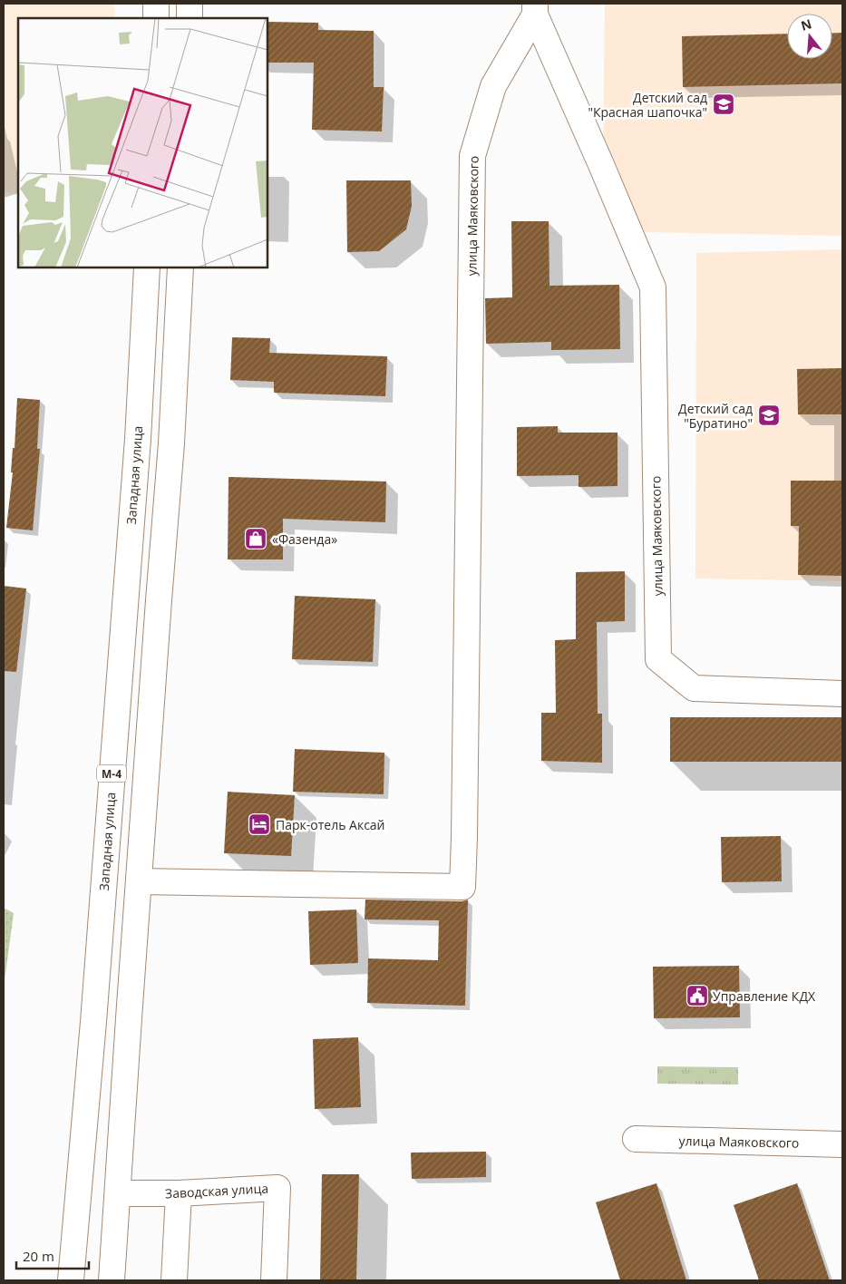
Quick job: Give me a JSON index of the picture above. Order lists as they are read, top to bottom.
{
  "streets": {
    "street": [
      "улица Маяковского",
      "Западная улица",
      "М-4",
      "Заводская улица"
    ]
  },
  "places": {
    "school or university": ["Детский сад \"Красная шапочка\"", "Детский сад \"Буратино\""],
    "shop": ["«Фазенда»"],
    "hotel": ["Парк-отель Аксай"],
    "public building": ["Управление КДХ"]
  },
  "scale_bar": "20 m",
  "north": "top"
}
